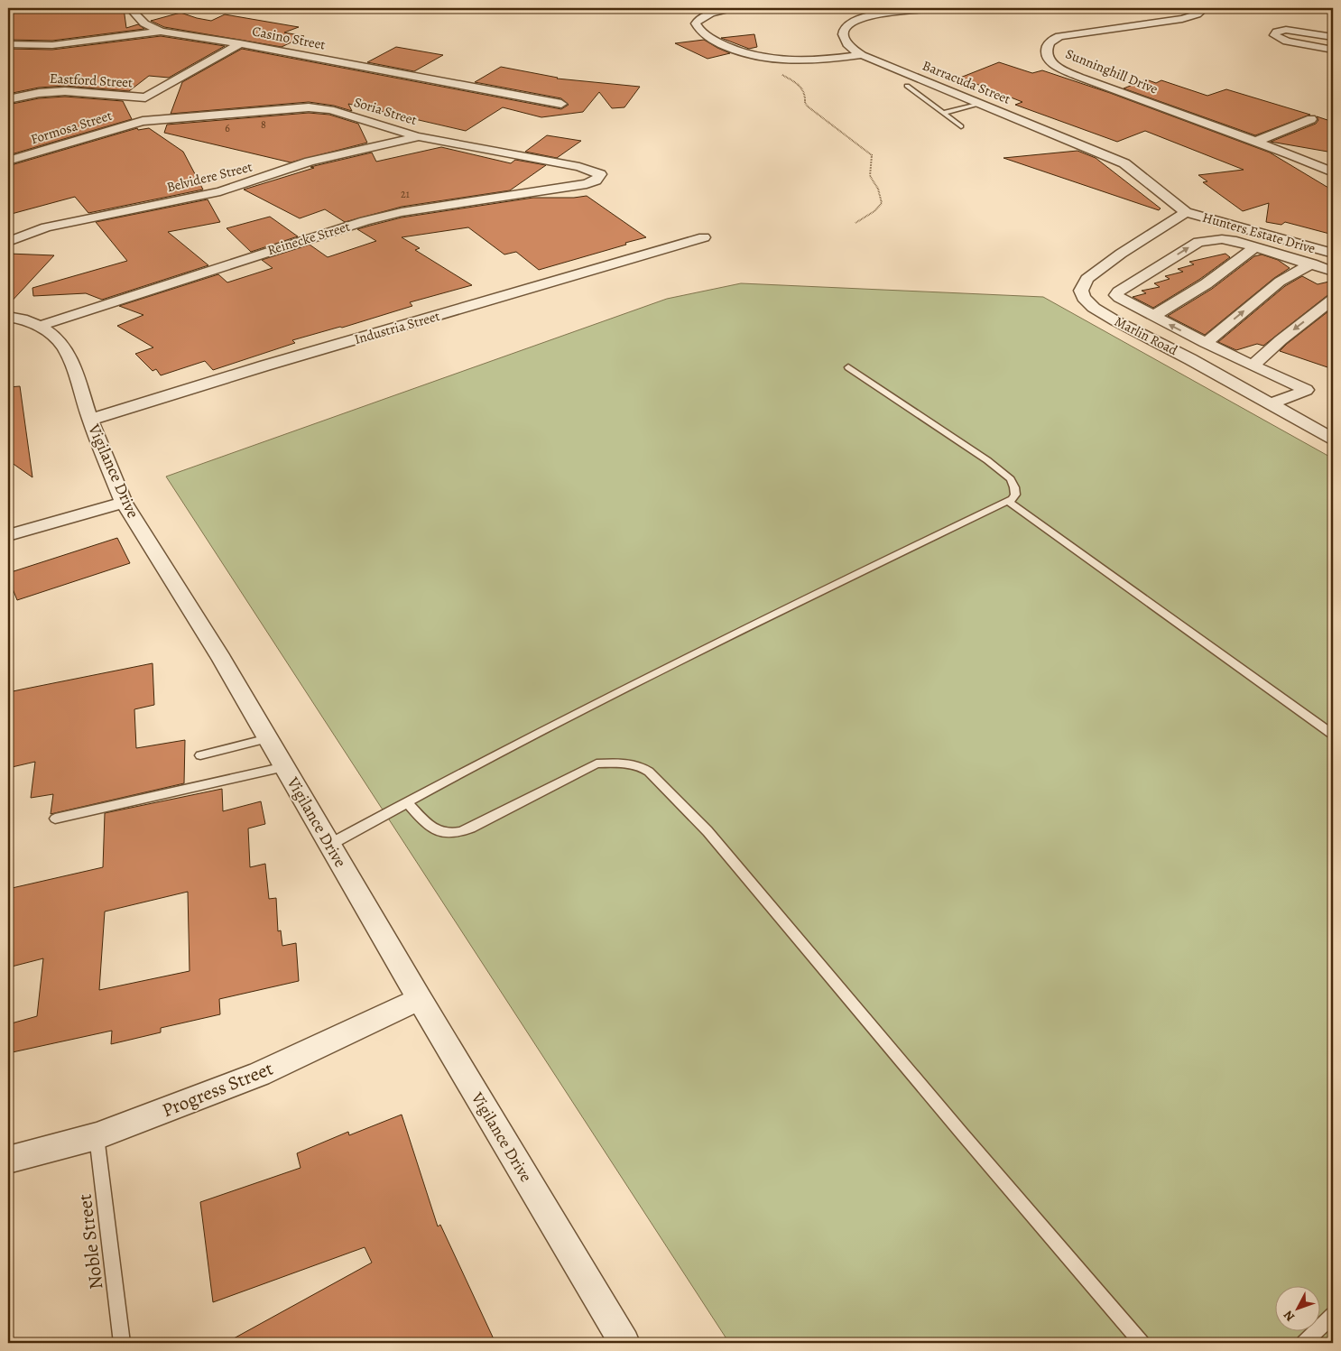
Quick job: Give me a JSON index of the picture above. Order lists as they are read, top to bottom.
{
  "streets": {
    "street": [
      "Casino Street",
      "Sunninghill Drive",
      "Eastford Street",
      "Barracuda Street",
      "Soria Street",
      "Formosa Street",
      "Belvidere Street",
      "Hunters Estate Drive",
      "Reinecke Street",
      "Industria Street",
      "Marlin Road",
      "Vigilance Drive",
      "Progress Street"
    ],
    "lane": ["Noble Street"]
  },
  "crossings": [
    ["Casino Street", "Eastford Street"],
    ["Barracuda Street", "Hunters Estate Drive"],
    ["Barracuda Street", "Marlin Road"],
    ["Soria Street", "Formosa Street"],
    ["Soria Street", "Belvidere Street"],
    ["Soria Street", "Reinecke Street"],
    ["Hunters Estate Drive", "Marlin Road"],
    ["Reinecke Street", "Vigilance Drive"],
    ["Industria Street", "Vigilance Drive"],
    ["Vigilance Drive", "Progress Street"],
    ["Progress Street", "Noble Street"]
  ],
  "house_numbers": ["8", "6", "21"],
  "north": "bottom left"
}
